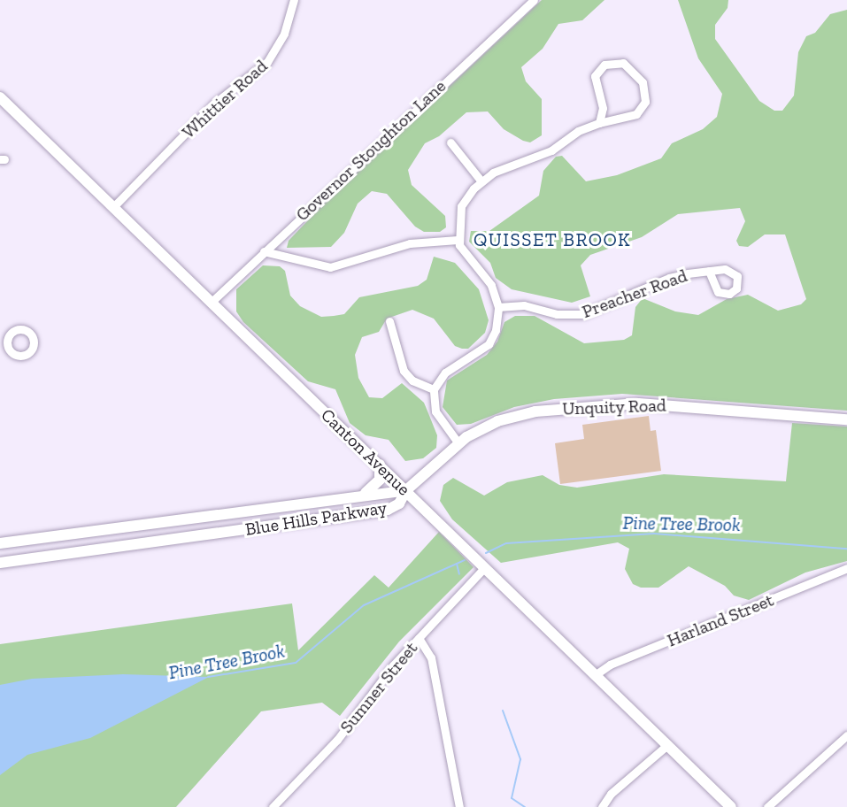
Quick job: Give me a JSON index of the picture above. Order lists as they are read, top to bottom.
{
  "streets": {
    "main road": ["Unquity Road", "Canton Avenue", "Blue Hills Parkway"],
    "street": [
      "Whittier Road",
      "Governor Stoughton Lane",
      "Preacher Road",
      "Harland Street",
      "Sumner Street"
    ]
  },
  "crossings": [
    ["Whittier Road", "Canton Avenue"],
    ["Governor Stoughton Lane", "Canton Avenue"],
    ["Unquity Road", "Canton Avenue"],
    ["Unquity Road", "Blue Hills Parkway"],
    ["Canton Avenue", "Blue Hills Parkway"],
    ["Canton Avenue", "Harland Street"],
    ["Canton Avenue", "Sumner Street"]
  ],
  "districts": ["QUISSET BROOK"],
  "water": ["Pine Tree Brook"]
}
